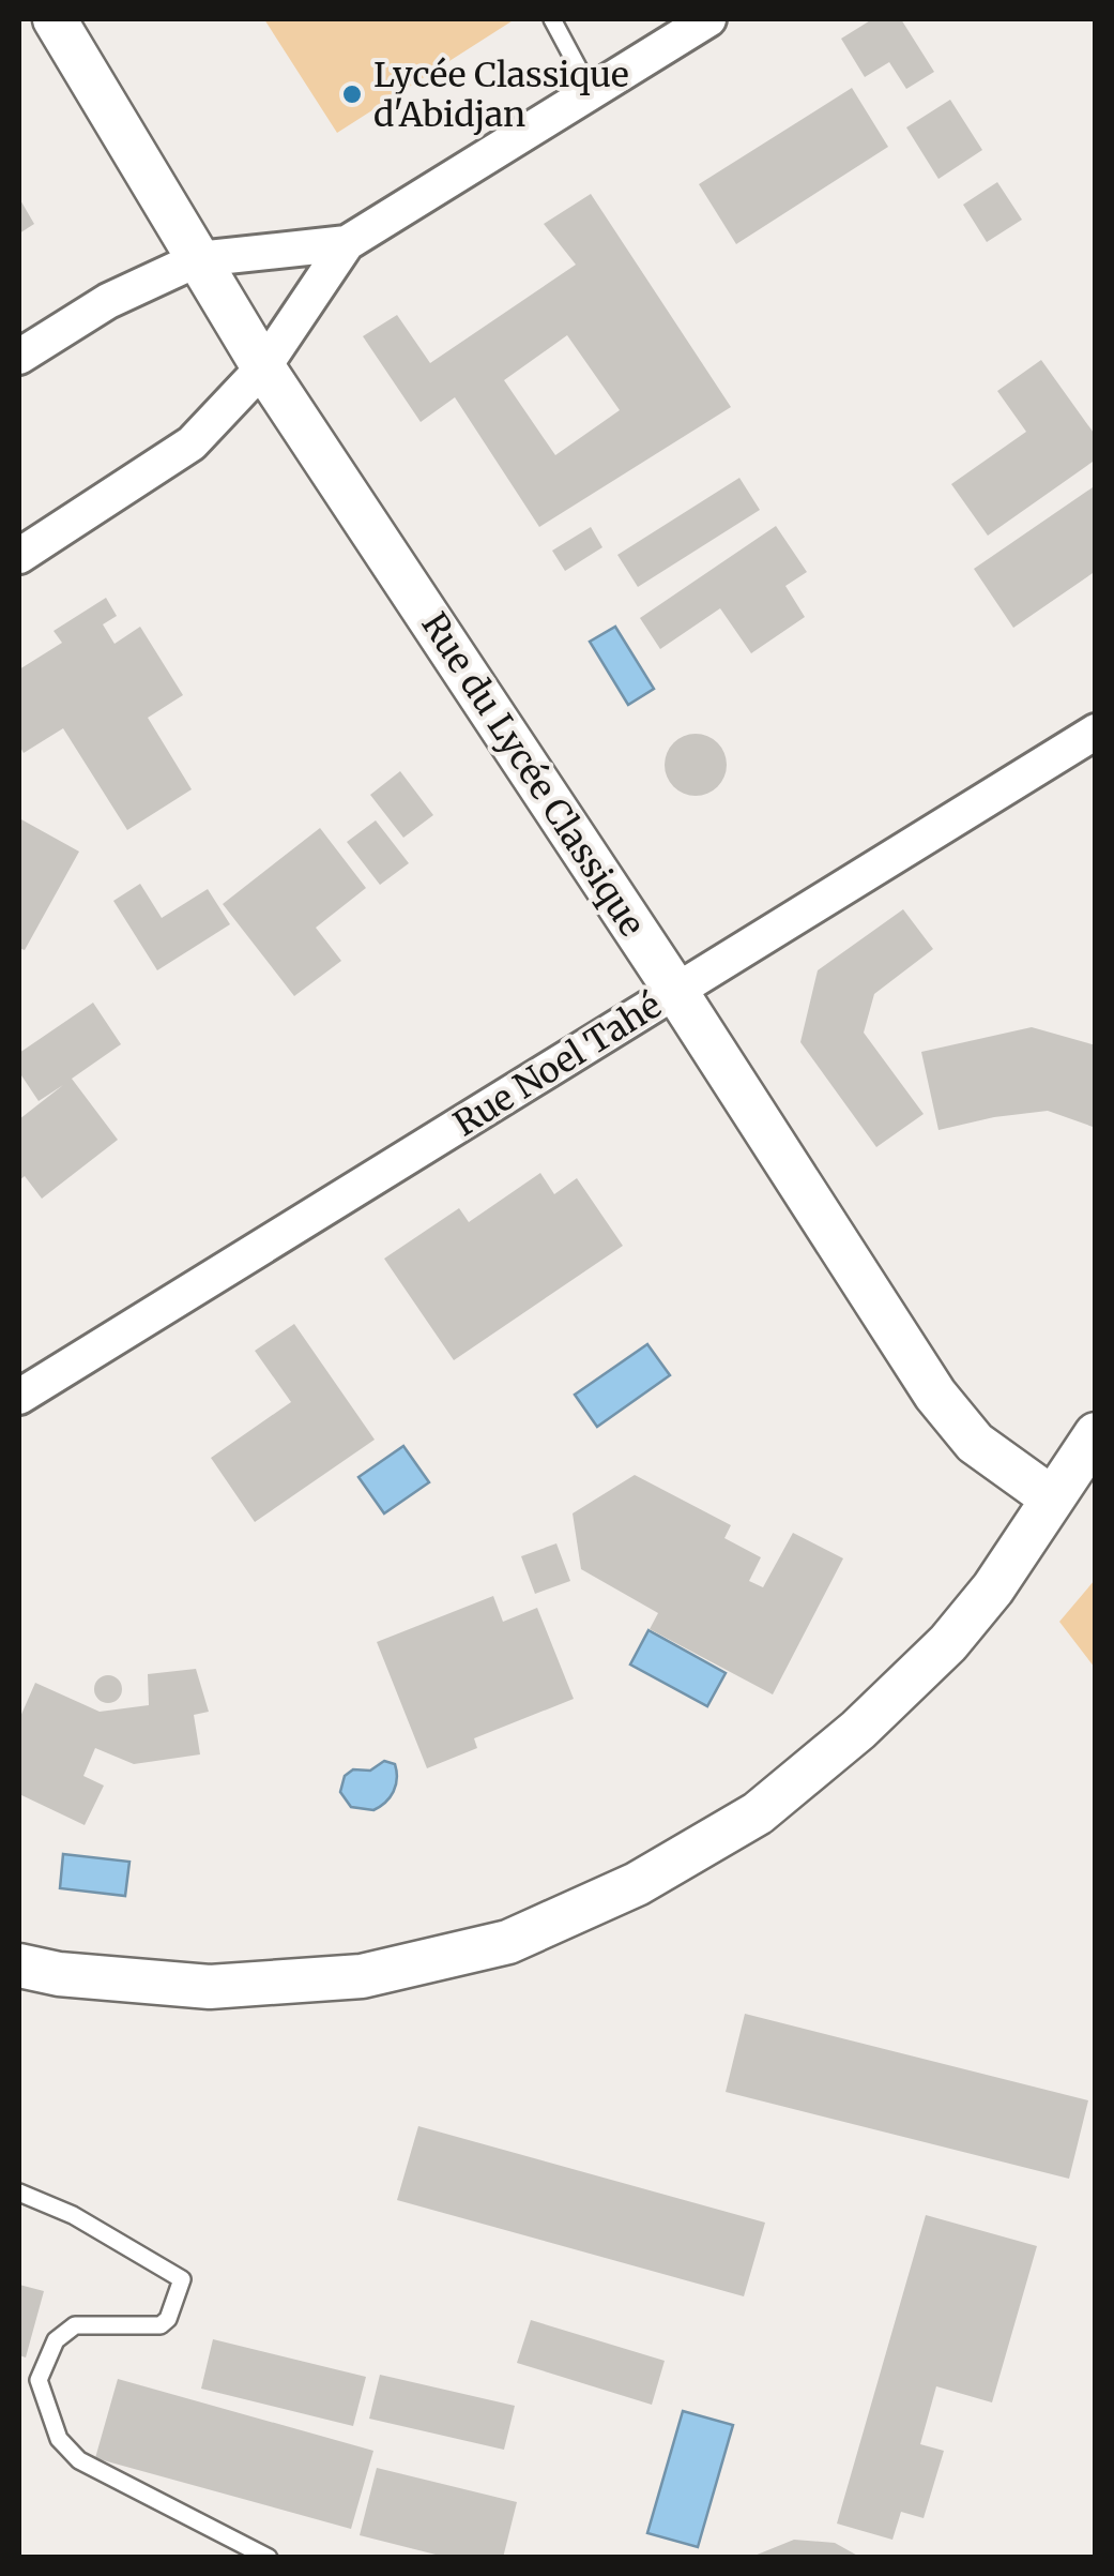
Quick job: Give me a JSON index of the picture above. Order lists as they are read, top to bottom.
{
  "streets": {
    "street": ["Rue du Lycée Classique", "Rue Noel Tahé"]
  },
  "crossings": [
    ["Rue du Lycée Classique", "Rue Noel Tahé"]
  ],
  "places": ["Lycée Classique d'Abidjan"]
}
